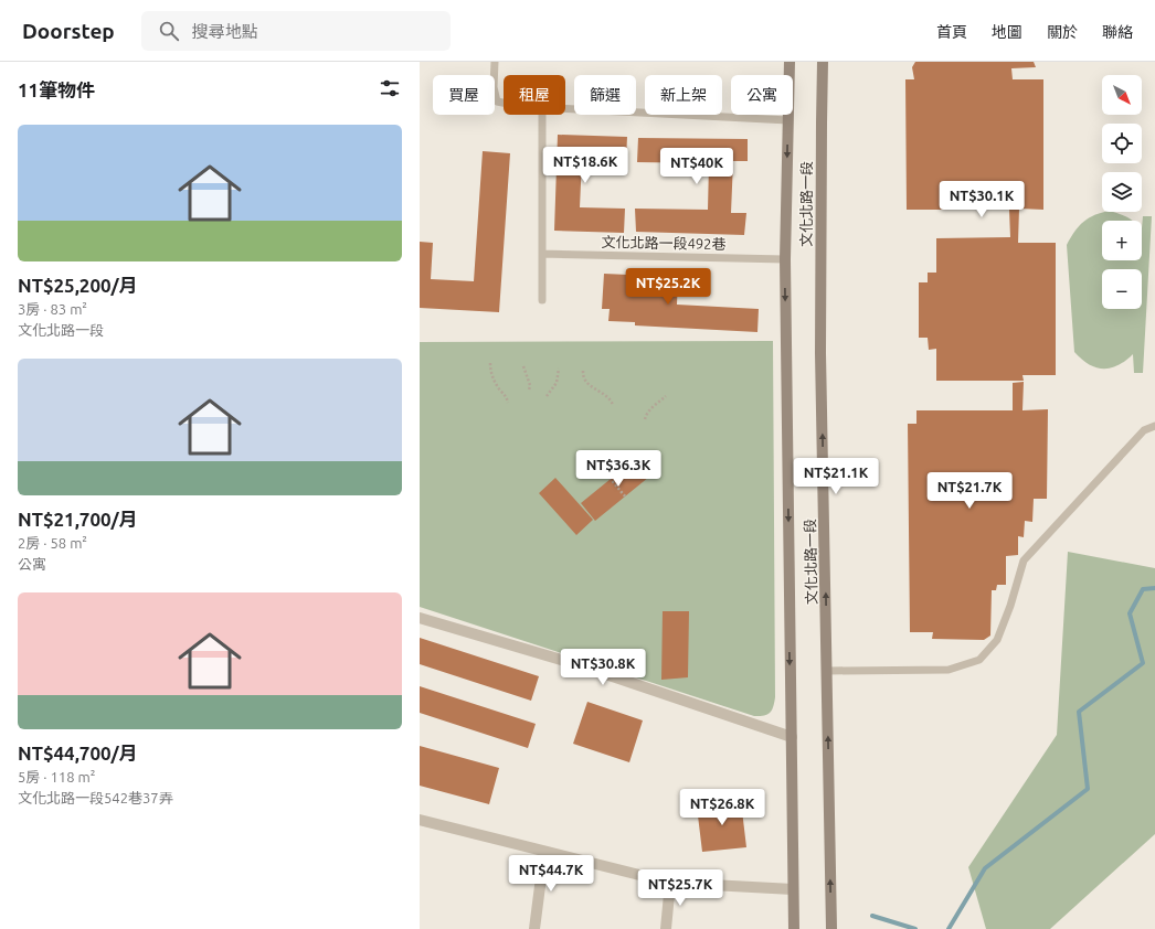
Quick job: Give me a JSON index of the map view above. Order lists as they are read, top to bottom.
{
  "streets": {
    "main road": ["文化北路一段"],
    "lane": ["文化北路一段492巷"]
  },
  "crossings": [
    ["文化北路一段", "文化北路一段492巷"]
  ],
  "north": "bottom right",
  "page": {
    "header": "Doorstep",
    "search": "搜尋地點",
    "nav": [
      "首頁",
      "地圖",
      "關於",
      "聯絡"
    ],
    "heading": "11筆物件",
    "map_buttons": ["+", "−"],
    "chip": [
      "買屋",
      "租屋",
      "篩選",
      "新上架",
      "公寓"
    ],
    "list": [
      {
        "name": "NT$25,200/月",
        "note": "3房 · 83 m² · 文化北路一段"
      },
      {
        "name": "NT$21,700/月",
        "note": "2房 · 58 m² · 公寓"
      },
      {
        "name": "NT$44,700/月",
        "note": "5房 · 118 m² · 文化北路一段542巷37弄"
      }
    ],
    "price": [
      "NT$18.6K",
      "NT$40K",
      "NT$30.1K",
      "NT$25.2K",
      "NT$36.3K",
      "NT$21.1K",
      "NT$21.7K",
      "NT$30.8K",
      "NT$26.8K",
      "NT$44.7K",
      "NT$25.7K"
    ]
  }
}
